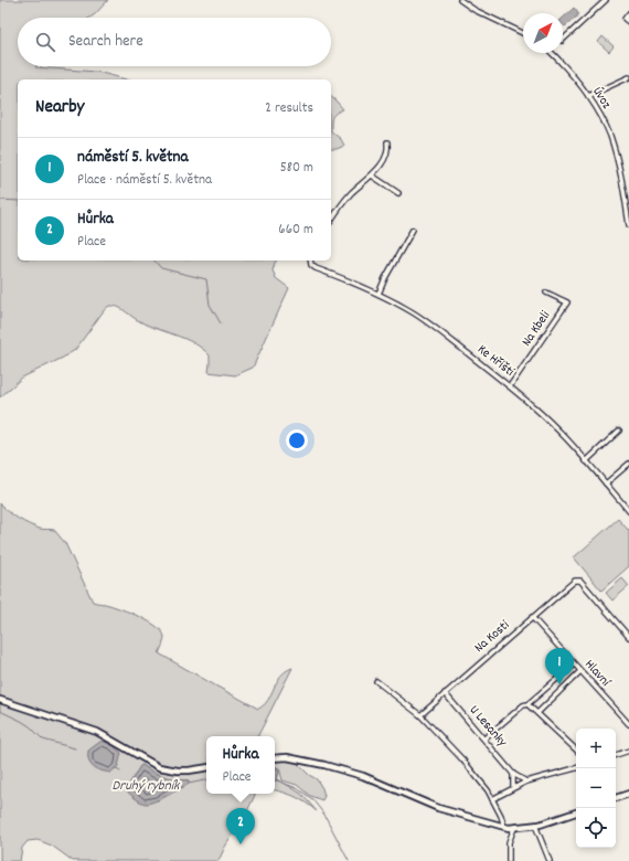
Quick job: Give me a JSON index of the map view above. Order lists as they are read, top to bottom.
{
  "streets": {
    "street": [
      "Úvoz",
      "Na Kbeli",
      "Ke Hřišti",
      "Na Kosti",
      "Hlavní",
      "U Lesanky"
    ]
  },
  "crossings": [
    ["Na Kbeli", "Ke Hřišti"],
    ["Na Kosti", "Hlavní"],
    ["Na Kosti", "U Lesanky"]
  ],
  "water": ["Druhý rybník"],
  "north": "top right",
  "page": {
    "search": "Search here",
    "heading": ["Nearby", "2 results"],
    "list": [
      {
        "mark": "1",
        "name": "náměstí 5. května",
        "note": "Place · náměstí 5. května",
        "value": "580 m"
      },
      {
        "mark": "2",
        "name": "Hůrka",
        "note": "Place",
        "value": "660 m"
      }
    ],
    "pins": ["1", "2"],
    "map_buttons": ["+", "−"],
    "popup": ["Hůrka", "Place"]
  }
}
